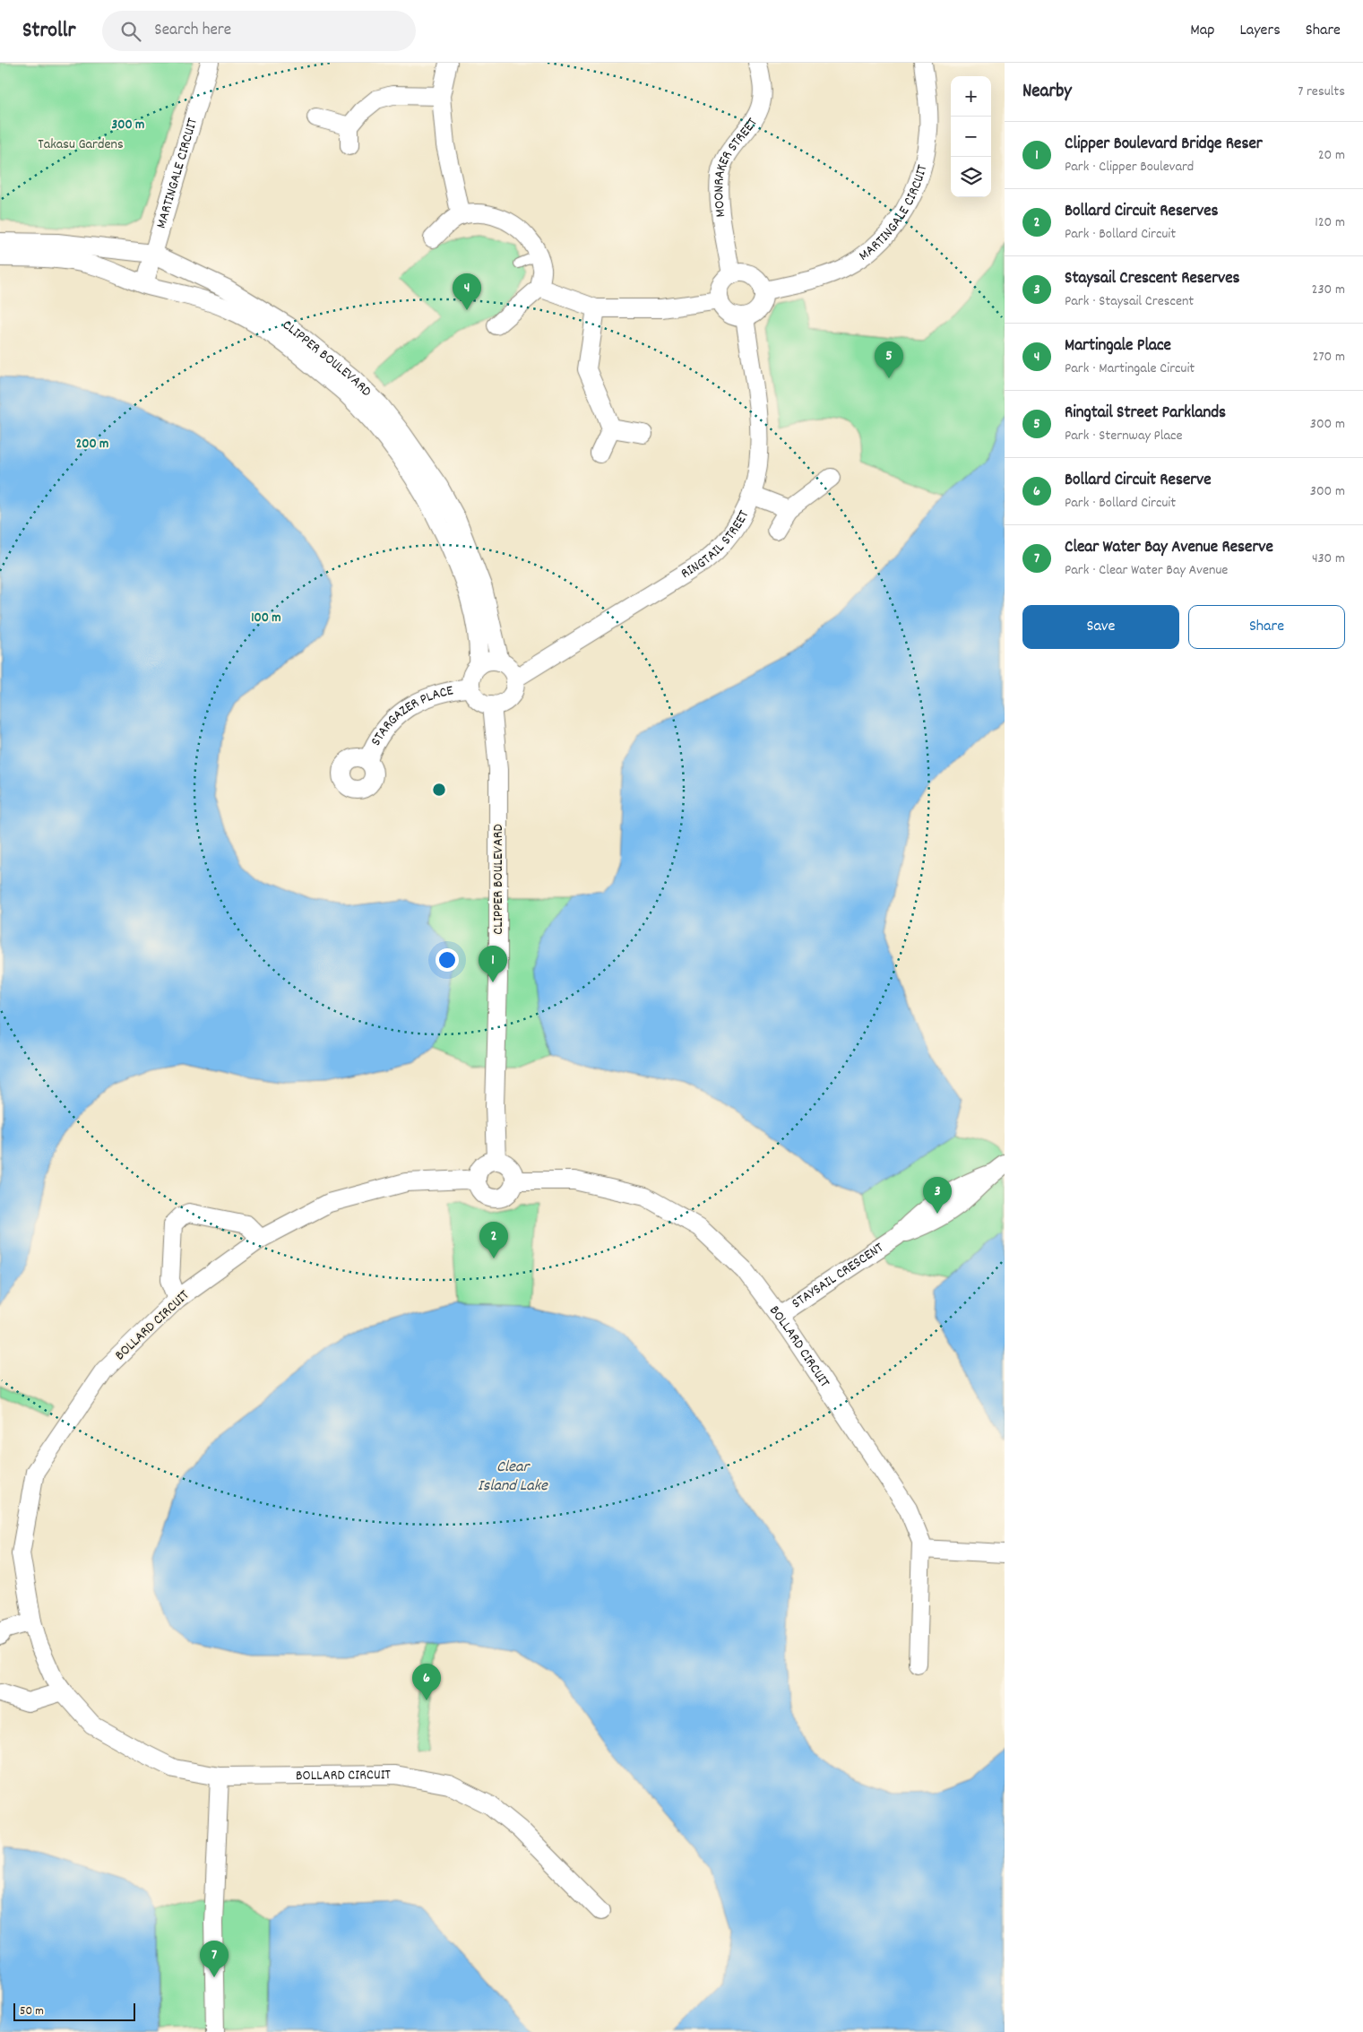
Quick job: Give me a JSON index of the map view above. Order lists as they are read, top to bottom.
{
  "streets": {
    "street": [
      "MOONRAKER STREET",
      "MARTINGALE CIRCUIT",
      "CLIPPER BOULEVARD",
      "RINGTAIL STREET",
      "STARGAZER PLACE",
      "STAYSAIL CRESCENT",
      "BOLLARD CIRCUIT"
    ]
  },
  "crossings": [
    ["MOONRAKER STREET", "MARTINGALE CIRCUIT"],
    ["MOONRAKER STREET", "RINGTAIL STREET"],
    ["MARTINGALE CIRCUIT", "CLIPPER BOULEVARD"],
    ["MARTINGALE CIRCUIT", "RINGTAIL STREET"],
    ["CLIPPER BOULEVARD", "RINGTAIL STREET"],
    ["CLIPPER BOULEVARD", "STARGAZER PLACE"],
    ["CLIPPER BOULEVARD", "BOLLARD CIRCUIT"],
    ["RINGTAIL STREET", "STARGAZER PLACE"],
    ["STAYSAIL CRESCENT", "BOLLARD CIRCUIT"]
  ],
  "water": ["Clear Island Lake"],
  "parks": ["Takasu Gardens"],
  "scale_bar": "50 m",
  "page": {
    "header": "Strollr",
    "search": "Search here",
    "nav": ["Map", "Layers", "Share"],
    "heading": ["Nearby", "7 results"],
    "map_buttons": ["+", "−"],
    "list": [
      {
        "mark": "1",
        "name": "Clipper Boulevard Bridge Reser",
        "note": "Park · Clipper Boulevard",
        "value": "20 m"
      },
      {
        "mark": "2",
        "name": "Bollard Circuit Reserves",
        "note": "Park · Bollard Circuit",
        "value": "120 m"
      },
      {
        "mark": "3",
        "name": "Staysail Crescent Reserves",
        "note": "Park · Staysail Crescent",
        "value": "230 m"
      },
      {
        "mark": "4",
        "name": "Martingale Place",
        "note": "Park · Martingale Circuit",
        "value": "270 m"
      },
      {
        "mark": "5",
        "name": "Ringtail Street Parklands",
        "note": "Park · Sternway Place",
        "value": "300 m"
      },
      {
        "mark": "6",
        "name": "Bollard Circuit Reserve",
        "note": "Park · Bollard Circuit",
        "value": "300 m"
      },
      {
        "mark": "7",
        "name": "Clear Water Bay Avenue Reserve",
        "note": "Park · Clear Water Bay Avenue",
        "value": "430 m"
      }
    ],
    "pins": [
      "4",
      "5",
      "1",
      "3",
      "2",
      "6",
      "7"
    ],
    "buttons": ["Save", "Share"],
    "scale": "50 m"
  },
  "rings": ["300 m", "200 m", "100 m"]
}
